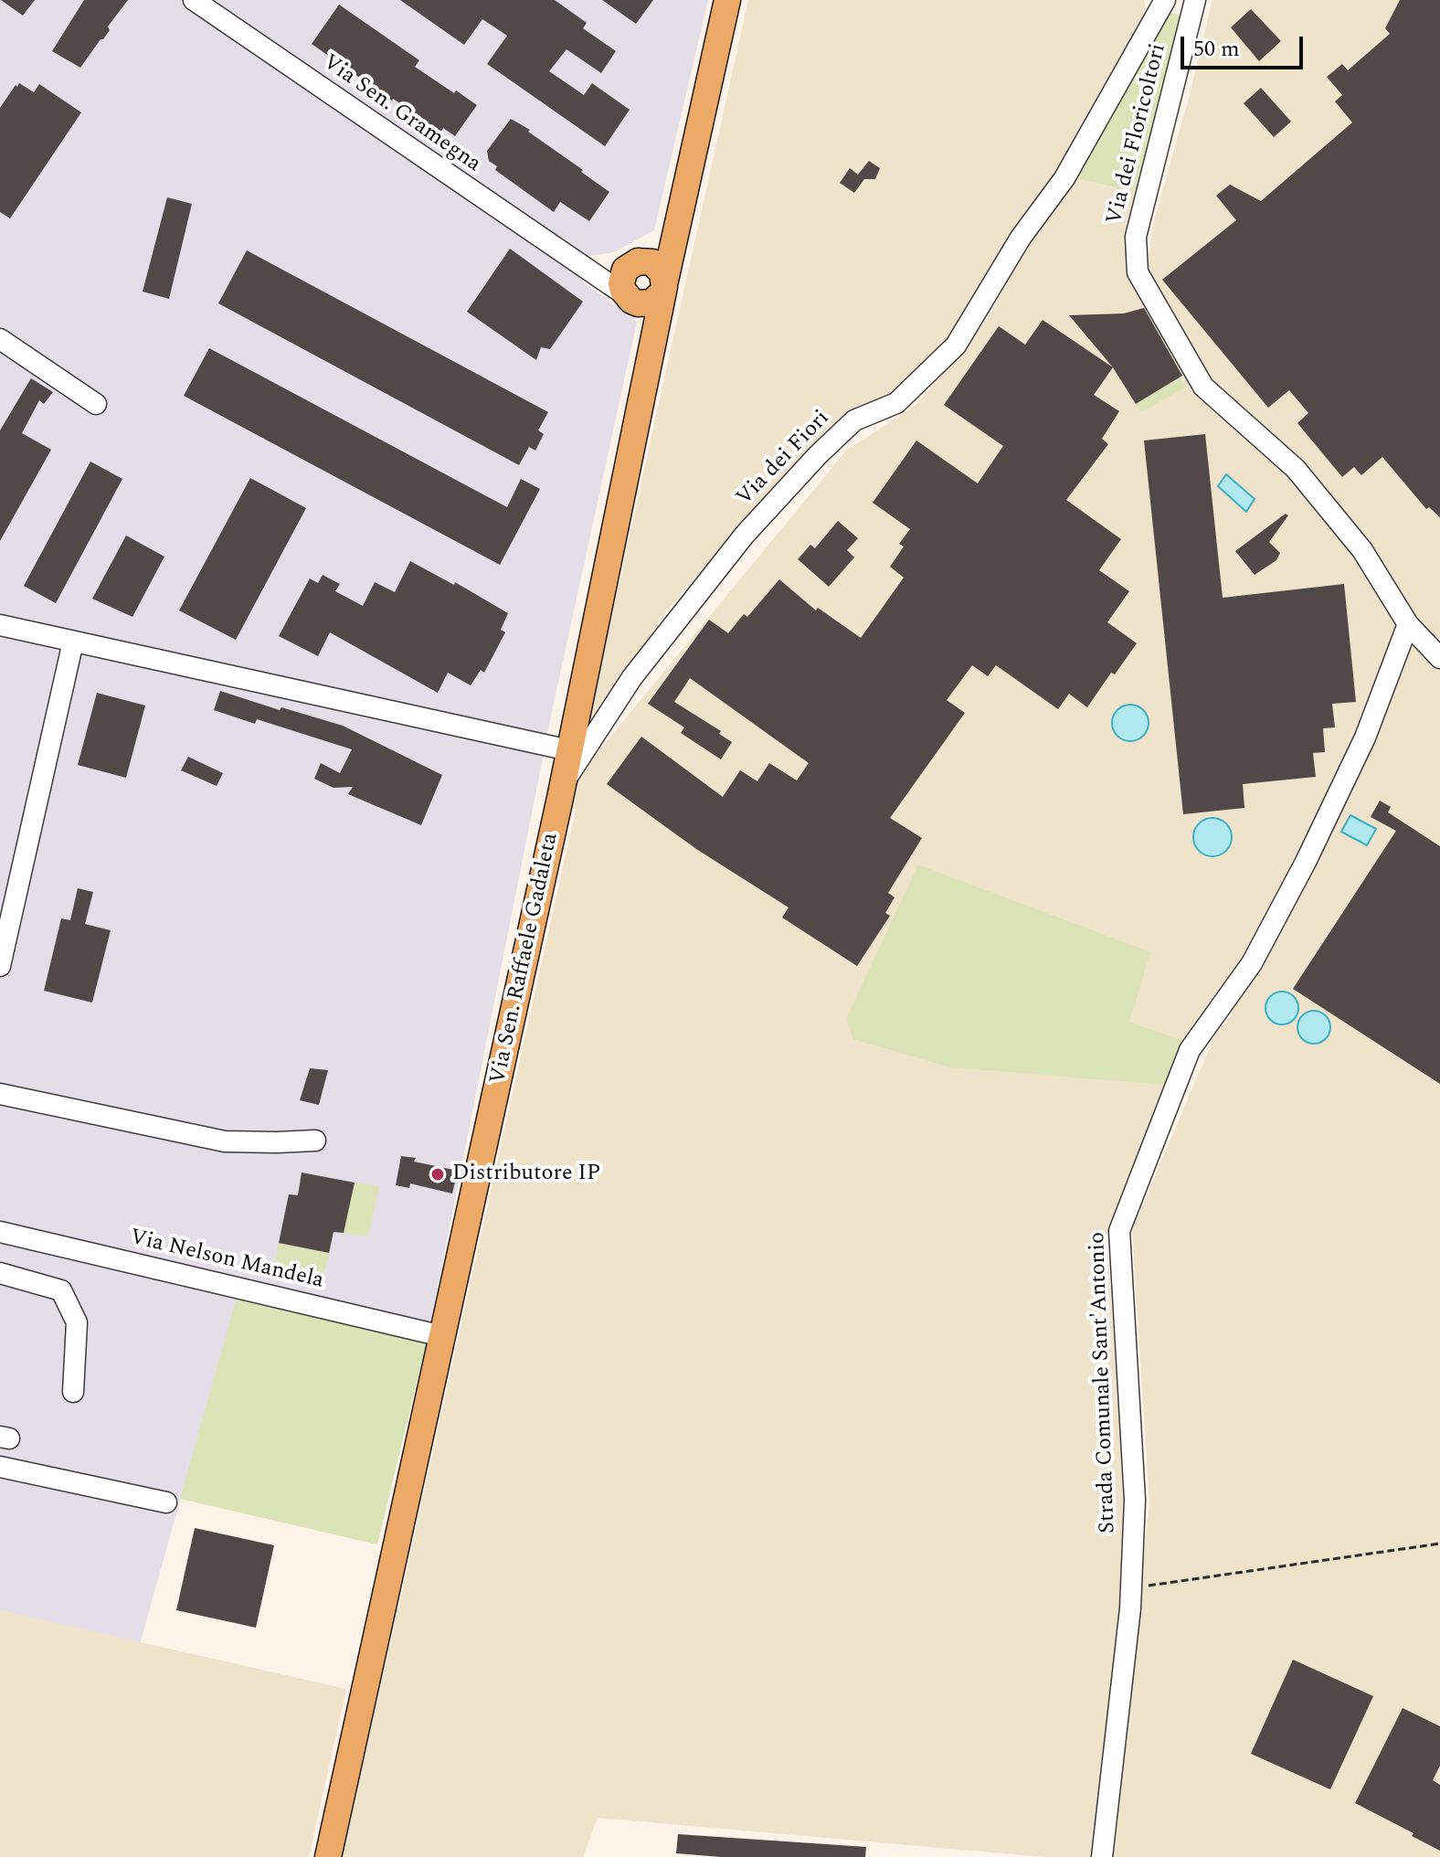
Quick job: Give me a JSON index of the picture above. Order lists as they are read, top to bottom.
{
  "streets": {
    "main road": ["Via Sen. Raffaele Gadaleta"],
    "street": [
      "Via Sen. Gramegna",
      "Via dei Floricoltori",
      "Via dei Fiori",
      "Via Nelson Mandela",
      "Strada Comunale Sant'Antonio"
    ]
  },
  "crossings": [
    ["Via Sen. Gramegna", "Via Sen. Raffaele Gadaleta"],
    ["Via dei Floricoltori", "Strada Comunale Sant'Antonio"],
    ["Via dei Fiori", "Via Sen. Raffaele Gadaleta"],
    ["Via Sen. Raffaele Gadaleta", "Via Nelson Mandela"]
  ],
  "places": ["Distributore IP"],
  "scale_bar": "50 m"
}
